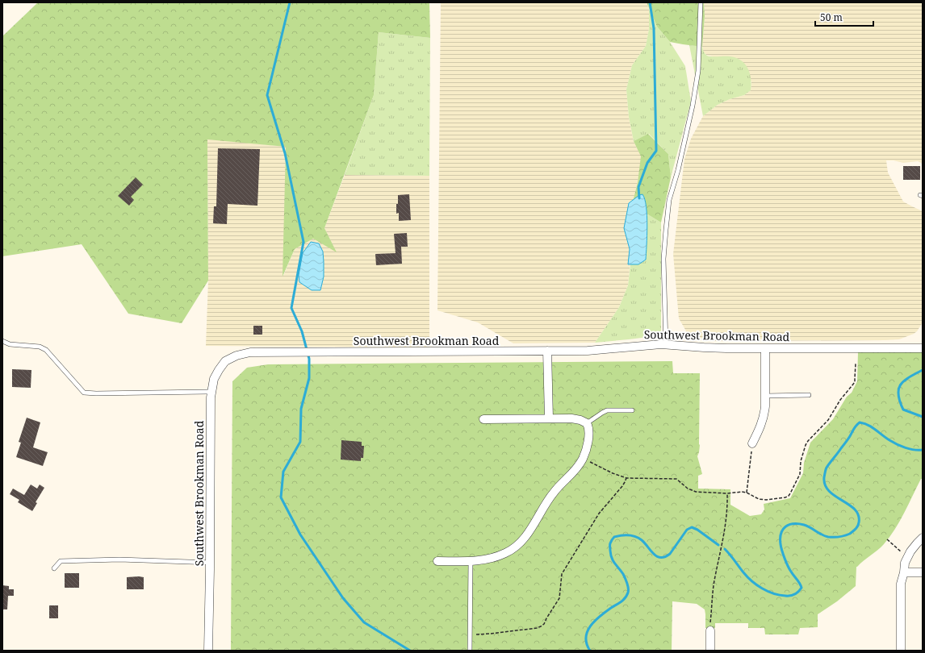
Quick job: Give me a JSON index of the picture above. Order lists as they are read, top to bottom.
{
  "streets": {
    "street": ["Southwest Brookman Road"]
  },
  "scale_bar": "50 m"
}
